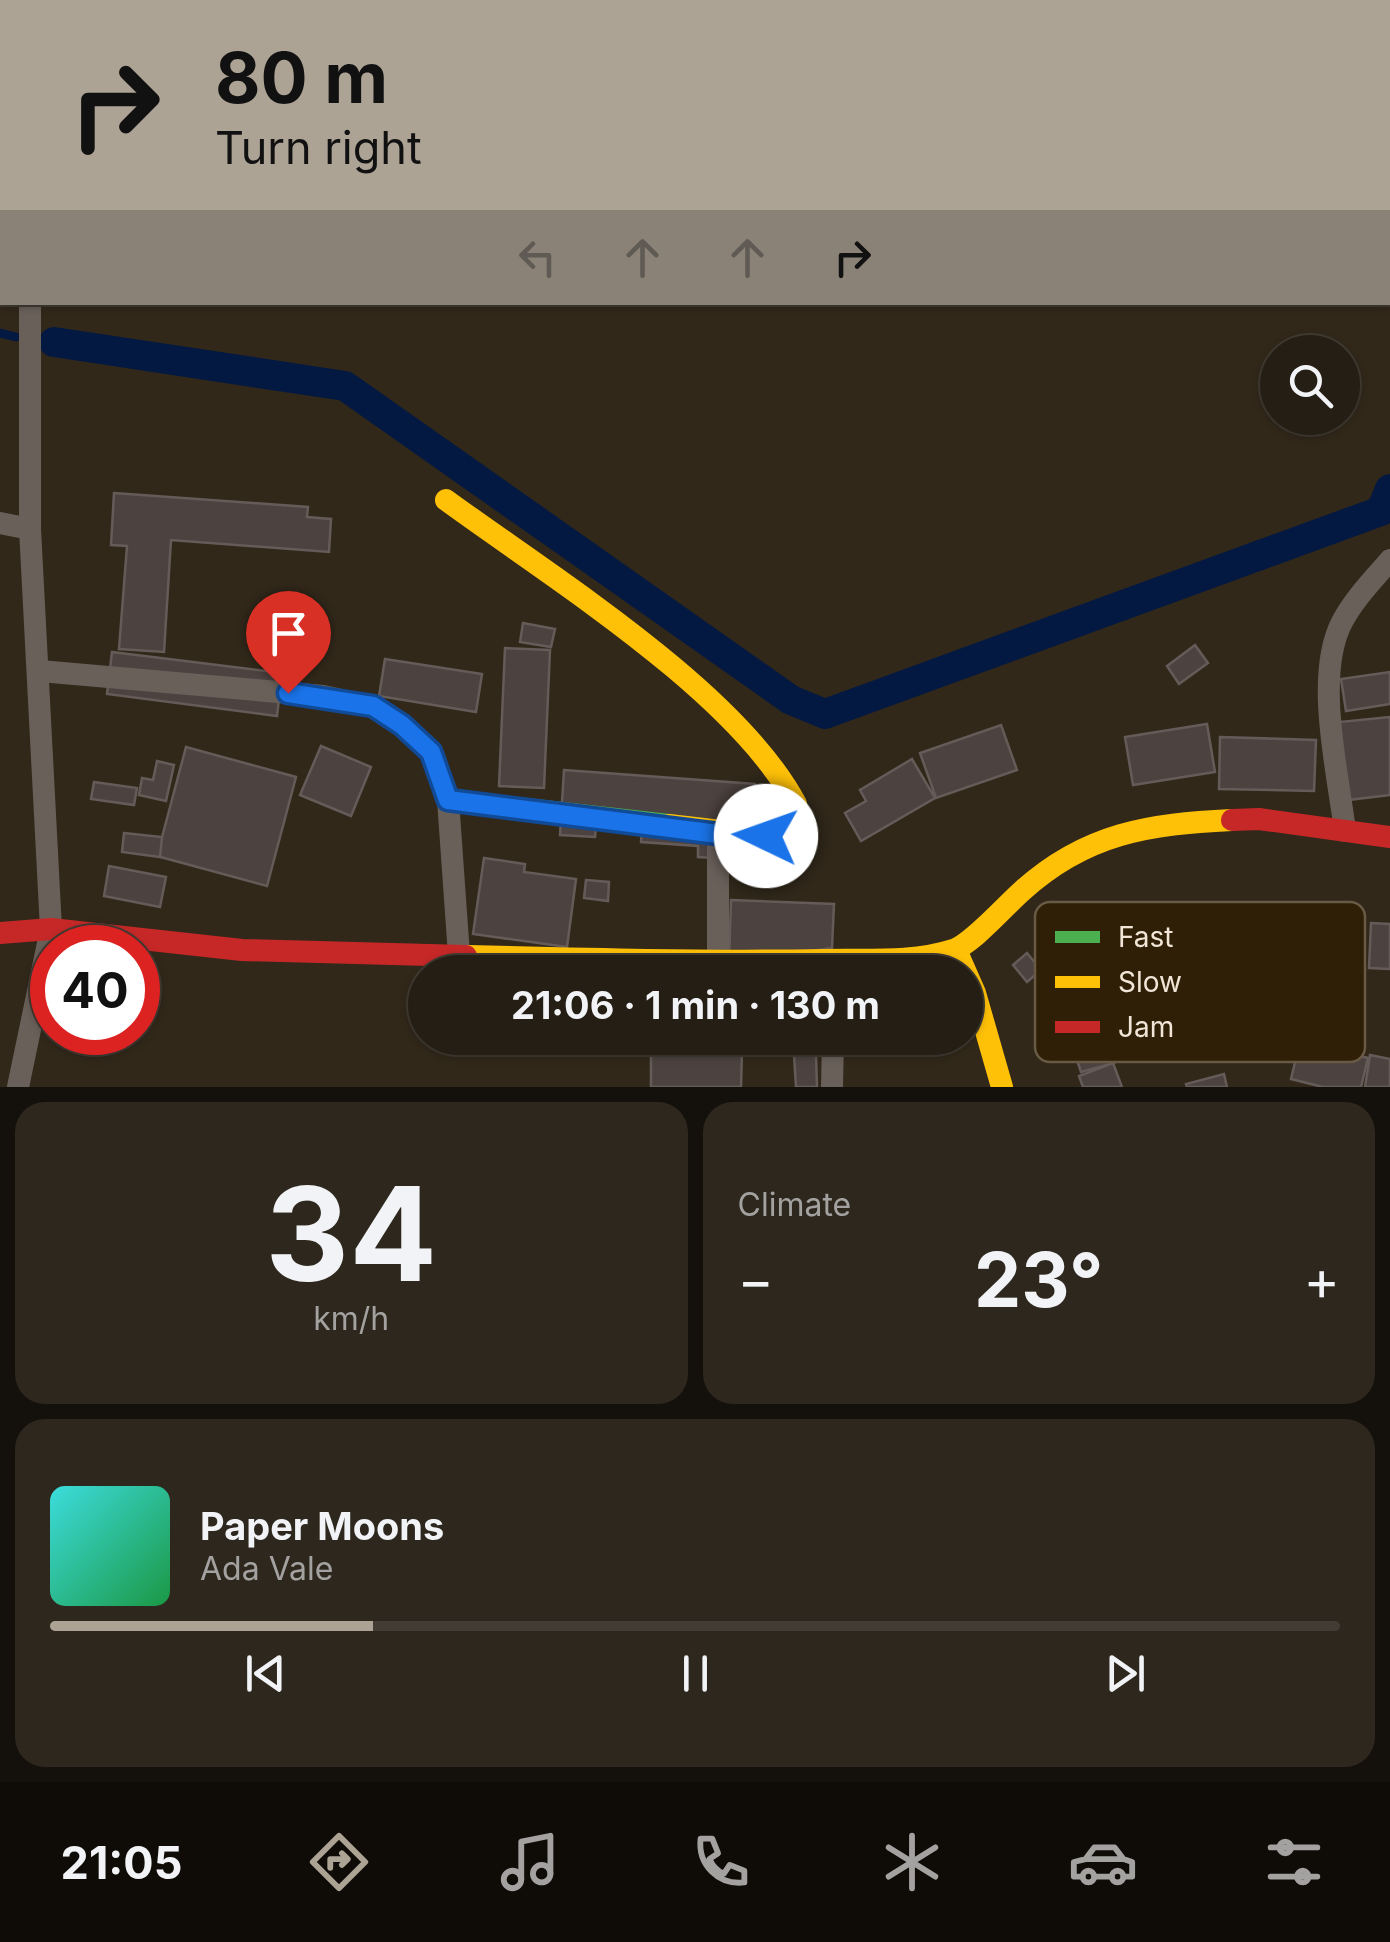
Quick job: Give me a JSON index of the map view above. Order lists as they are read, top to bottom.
{
  "legend": ["Fast", "Slow", "Jam"],
  "page": {
    "turn": ["80 m", "Turn right"],
    "limit": "40",
    "trip": "21:06 · 1 min · 130 m",
    "tile": [
      ["34", "km/h"],
      "Climate"
    ],
    "heat": ["−", "23°", "+"],
    "song": ["Paper Moons", "Ada Vale"],
    "tabs": "21:05"
  }
}
